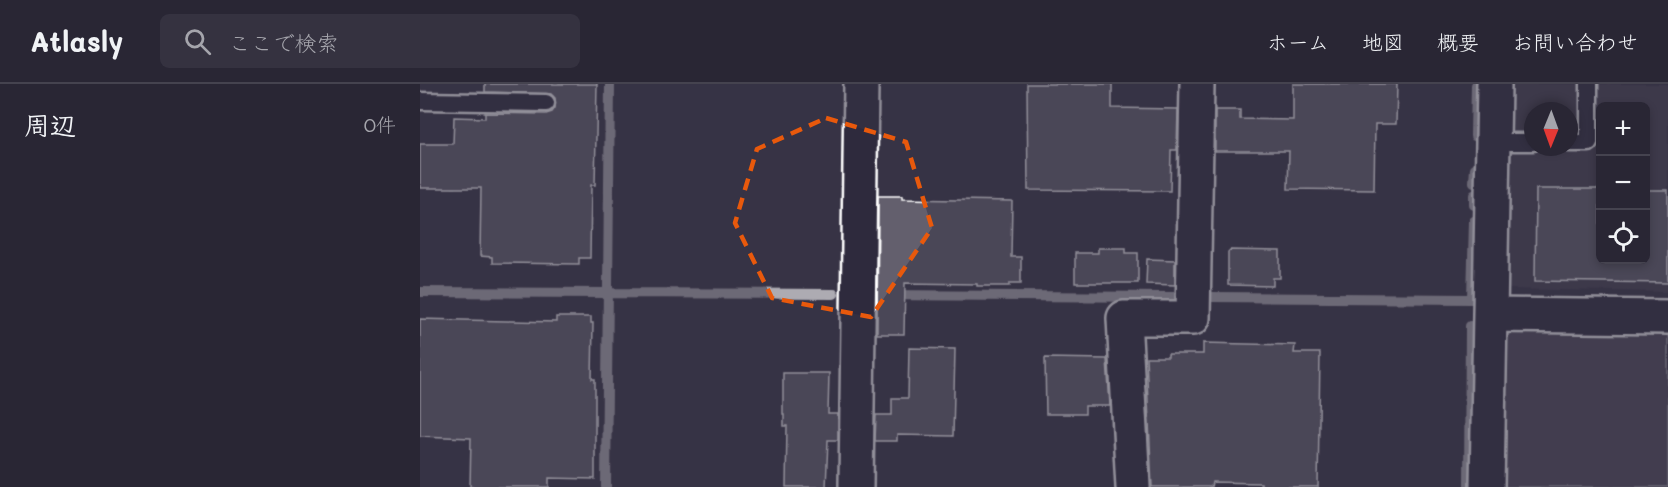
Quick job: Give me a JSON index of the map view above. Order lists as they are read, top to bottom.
{
  "north": "bottom",
  "page": {
    "header": "Atlasly",
    "search": "ここで検索",
    "nav": [
      "ホーム",
      "地図",
      "概要",
      "お問い合わせ"
    ],
    "heading": ["周辺", "0件"],
    "map_buttons": ["+", "−"]
  }
}
